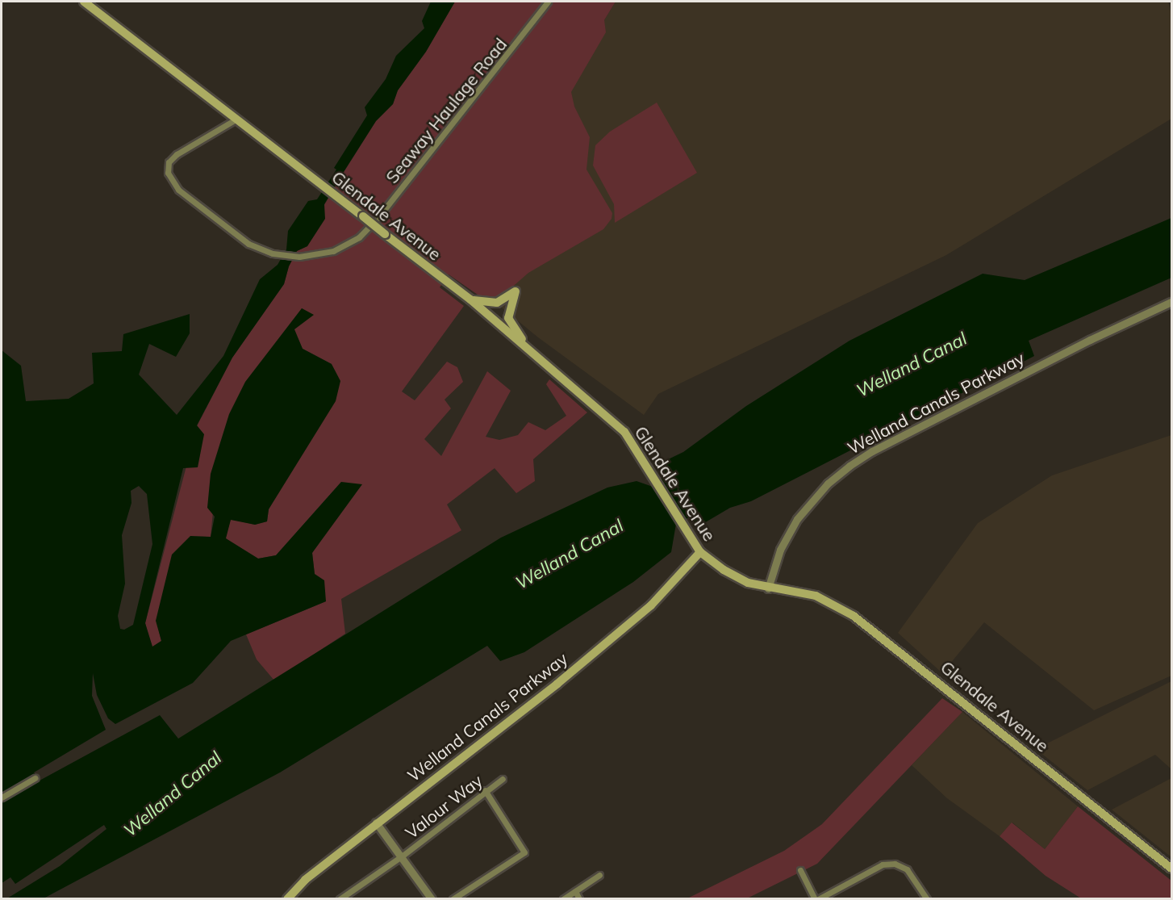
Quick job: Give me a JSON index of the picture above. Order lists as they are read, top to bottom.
{
  "streets": {
    "main road": ["Glendale Avenue", "Welland Canals Parkway"],
    "street": ["Seaway Haulage Road", "Valour Way"]
  },
  "crossings": [
    ["Seaway Haulage Road", "Glendale Avenue"],
    ["Glendale Avenue", "Welland Canals Parkway"]
  ],
  "water": ["Welland Canal"]
}
